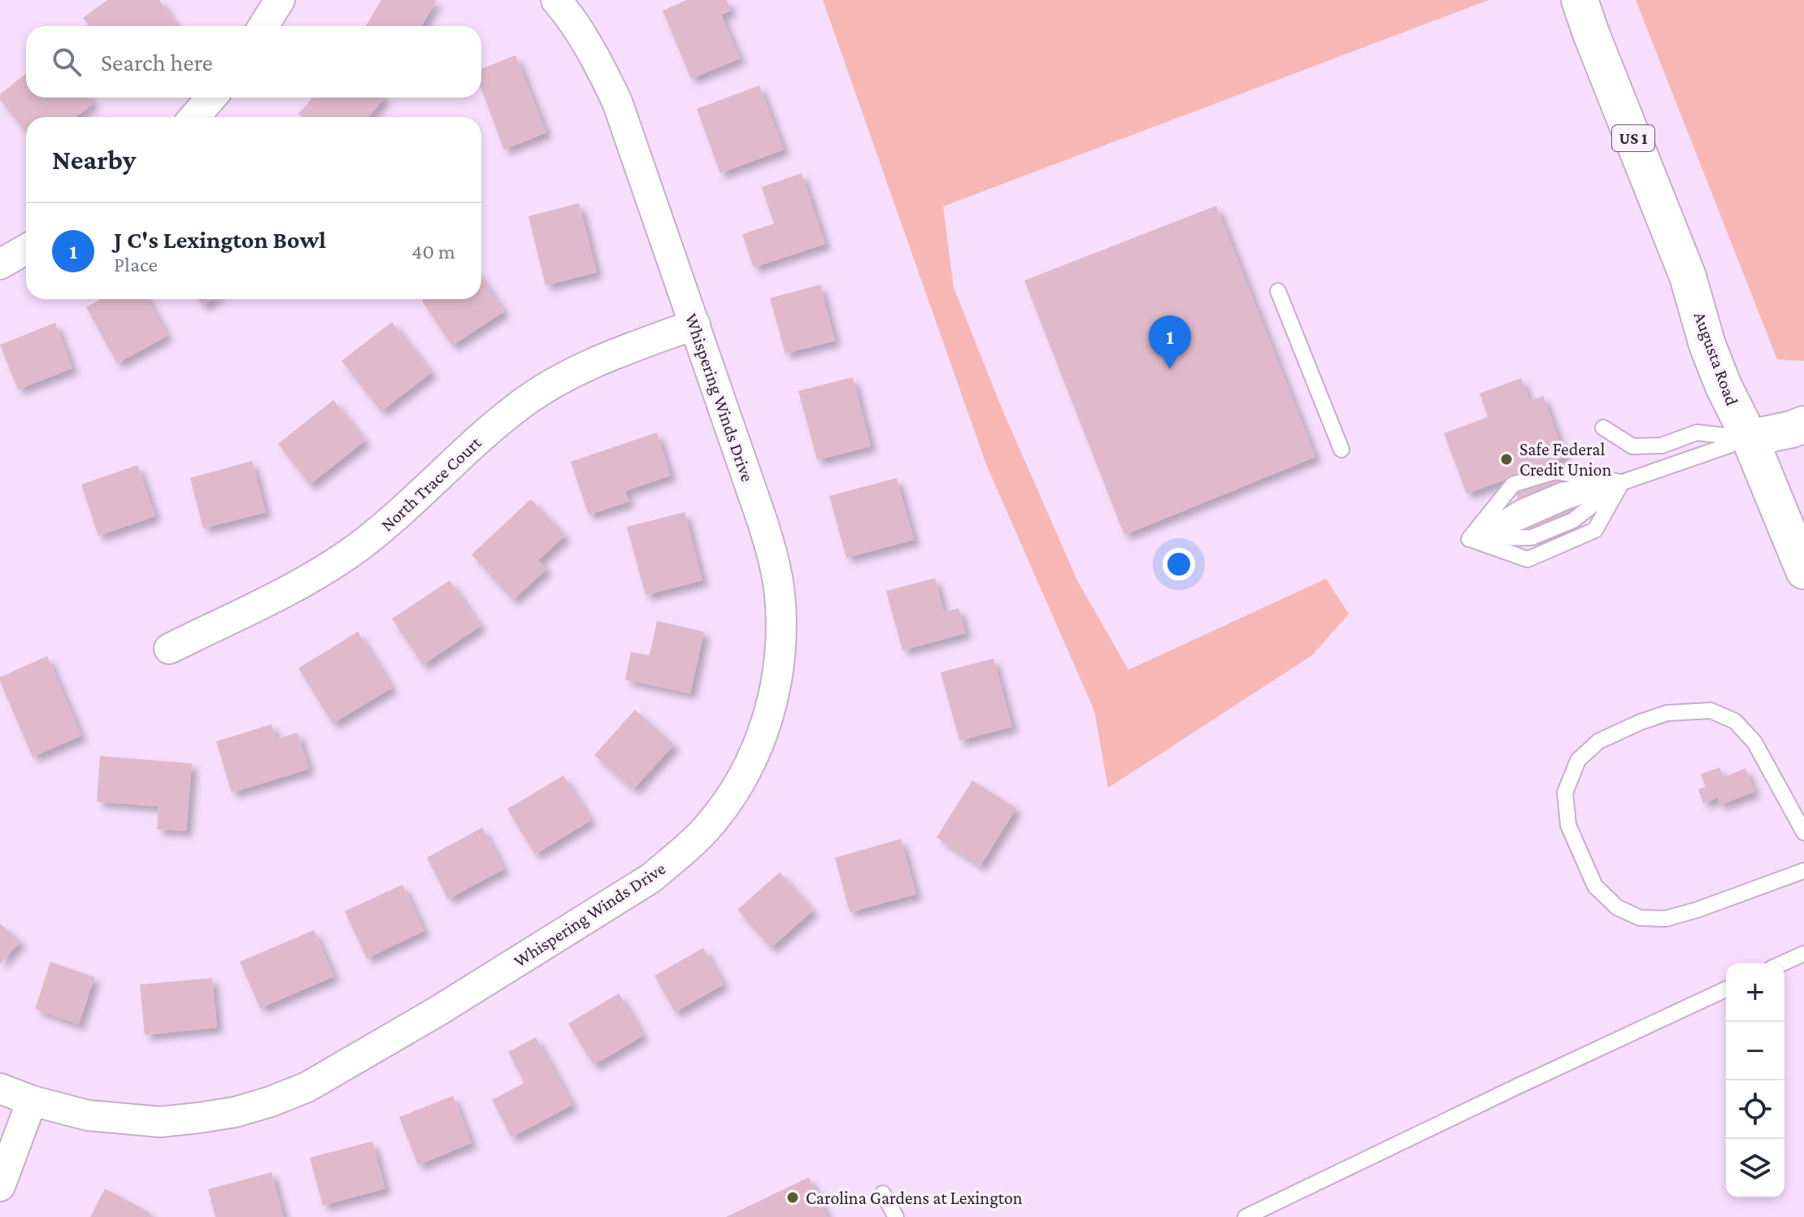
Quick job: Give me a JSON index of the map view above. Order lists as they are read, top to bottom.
{
  "streets": {
    "main road": ["US 1", "Augusta Road"],
    "street": ["Whispering Winds Drive", "North Trace Court"]
  },
  "crossings": [
    ["Whispering Winds Drive", "North Trace Court"]
  ],
  "places": ["Safe Federal Credit Union", "Carolina Gardens at Lexington"],
  "page": {
    "search": "Search here",
    "heading": "Nearby",
    "list": [
      {
        "mark": "1",
        "name": "J C's Lexington Bowl",
        "note": "Place",
        "value": "40 m"
      }
    ],
    "pins": "1",
    "map_buttons": ["+", "−"]
  }
}
